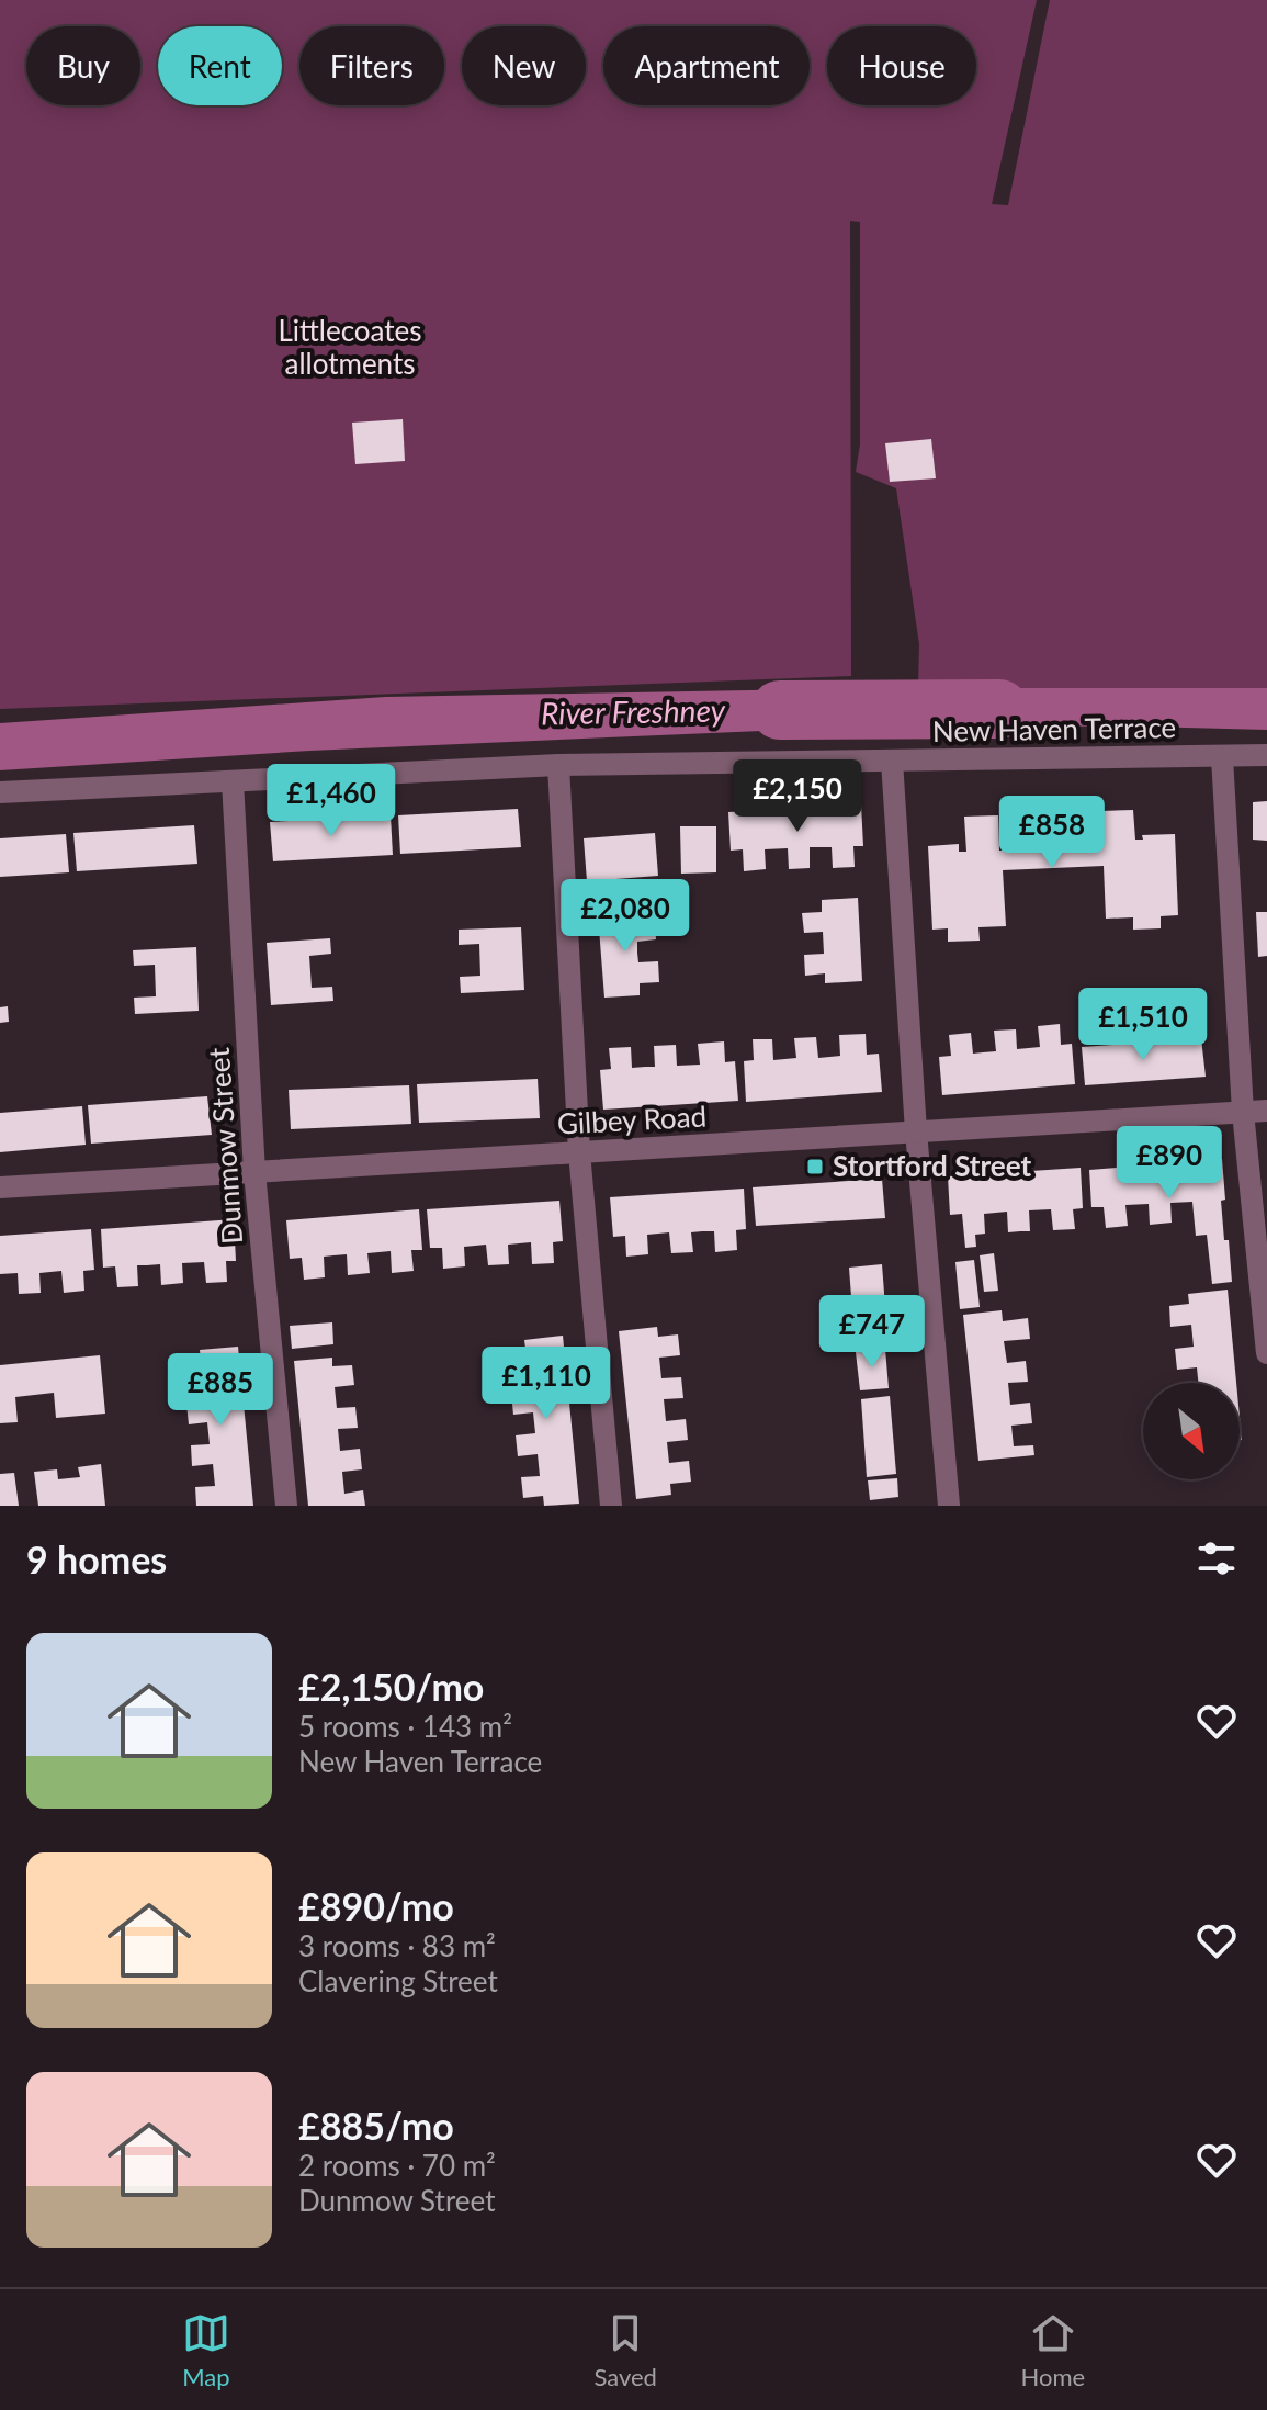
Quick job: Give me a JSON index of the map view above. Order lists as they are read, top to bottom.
{
  "streets": {
    "street": ["New Haven Terrace", "Gilbey Road", "Dunmow Street"]
  },
  "crossings": [
    ["New Haven Terrace", "Dunmow Street"],
    ["Gilbey Road", "Dunmow Street"]
  ],
  "water": ["River Freshney"],
  "parks": ["Littlecoates allotments"],
  "places": {
    "transit": ["Stortford Street"]
  },
  "north": "bottom right",
  "page": {
    "chip": [
      "Buy",
      "Rent",
      "Filters",
      "New",
      "Apartment",
      "House"
    ],
    "price": [
      "£2,150",
      "£1,460",
      "£858",
      "£2,080",
      "£1,510",
      "£890",
      "£747",
      "£1,110",
      "£885"
    ],
    "heading": "9 homes",
    "list": [
      {
        "name": "£2,150/mo",
        "note": "5 rooms · 143 m² · New Haven Terrace"
      },
      {
        "name": "£890/mo",
        "note": "3 rooms · 83 m² · Clavering Street"
      },
      {
        "name": "£885/mo",
        "note": "2 rooms · 70 m² · Dunmow Street"
      }
    ],
    "tabs": ["Map", "Saved", "Home"]
  }
}
